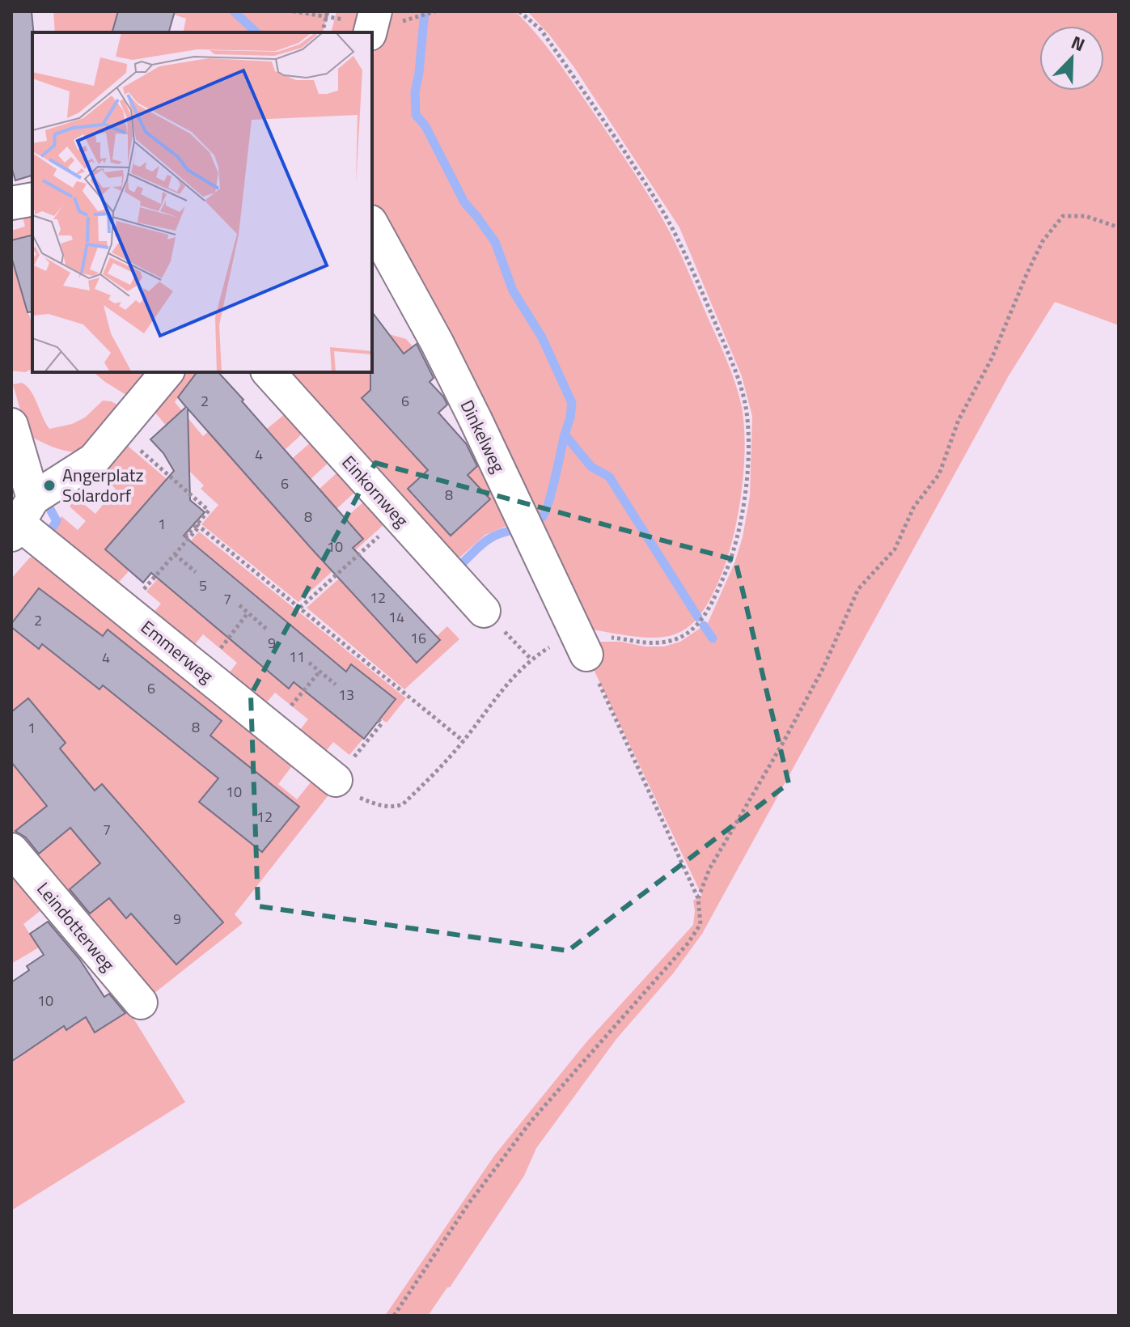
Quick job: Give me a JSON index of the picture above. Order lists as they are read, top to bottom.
{
  "streets": {
    "street": [
      "Dinkelweg",
      "Einkornweg",
      "Emmerweg",
      "Leindotterweg"
    ]
  },
  "places": ["Angerplatz Solardorf"],
  "house_numbers": [
    "2",
    "6",
    "4",
    "6",
    "8",
    "8",
    "1",
    "10",
    "5",
    "12",
    "7",
    "14",
    "2",
    "16",
    "9",
    "11",
    "4",
    "6",
    "13",
    "8",
    "1",
    "10",
    "12",
    "7",
    "9",
    "10"
  ],
  "north": "top right"
}
